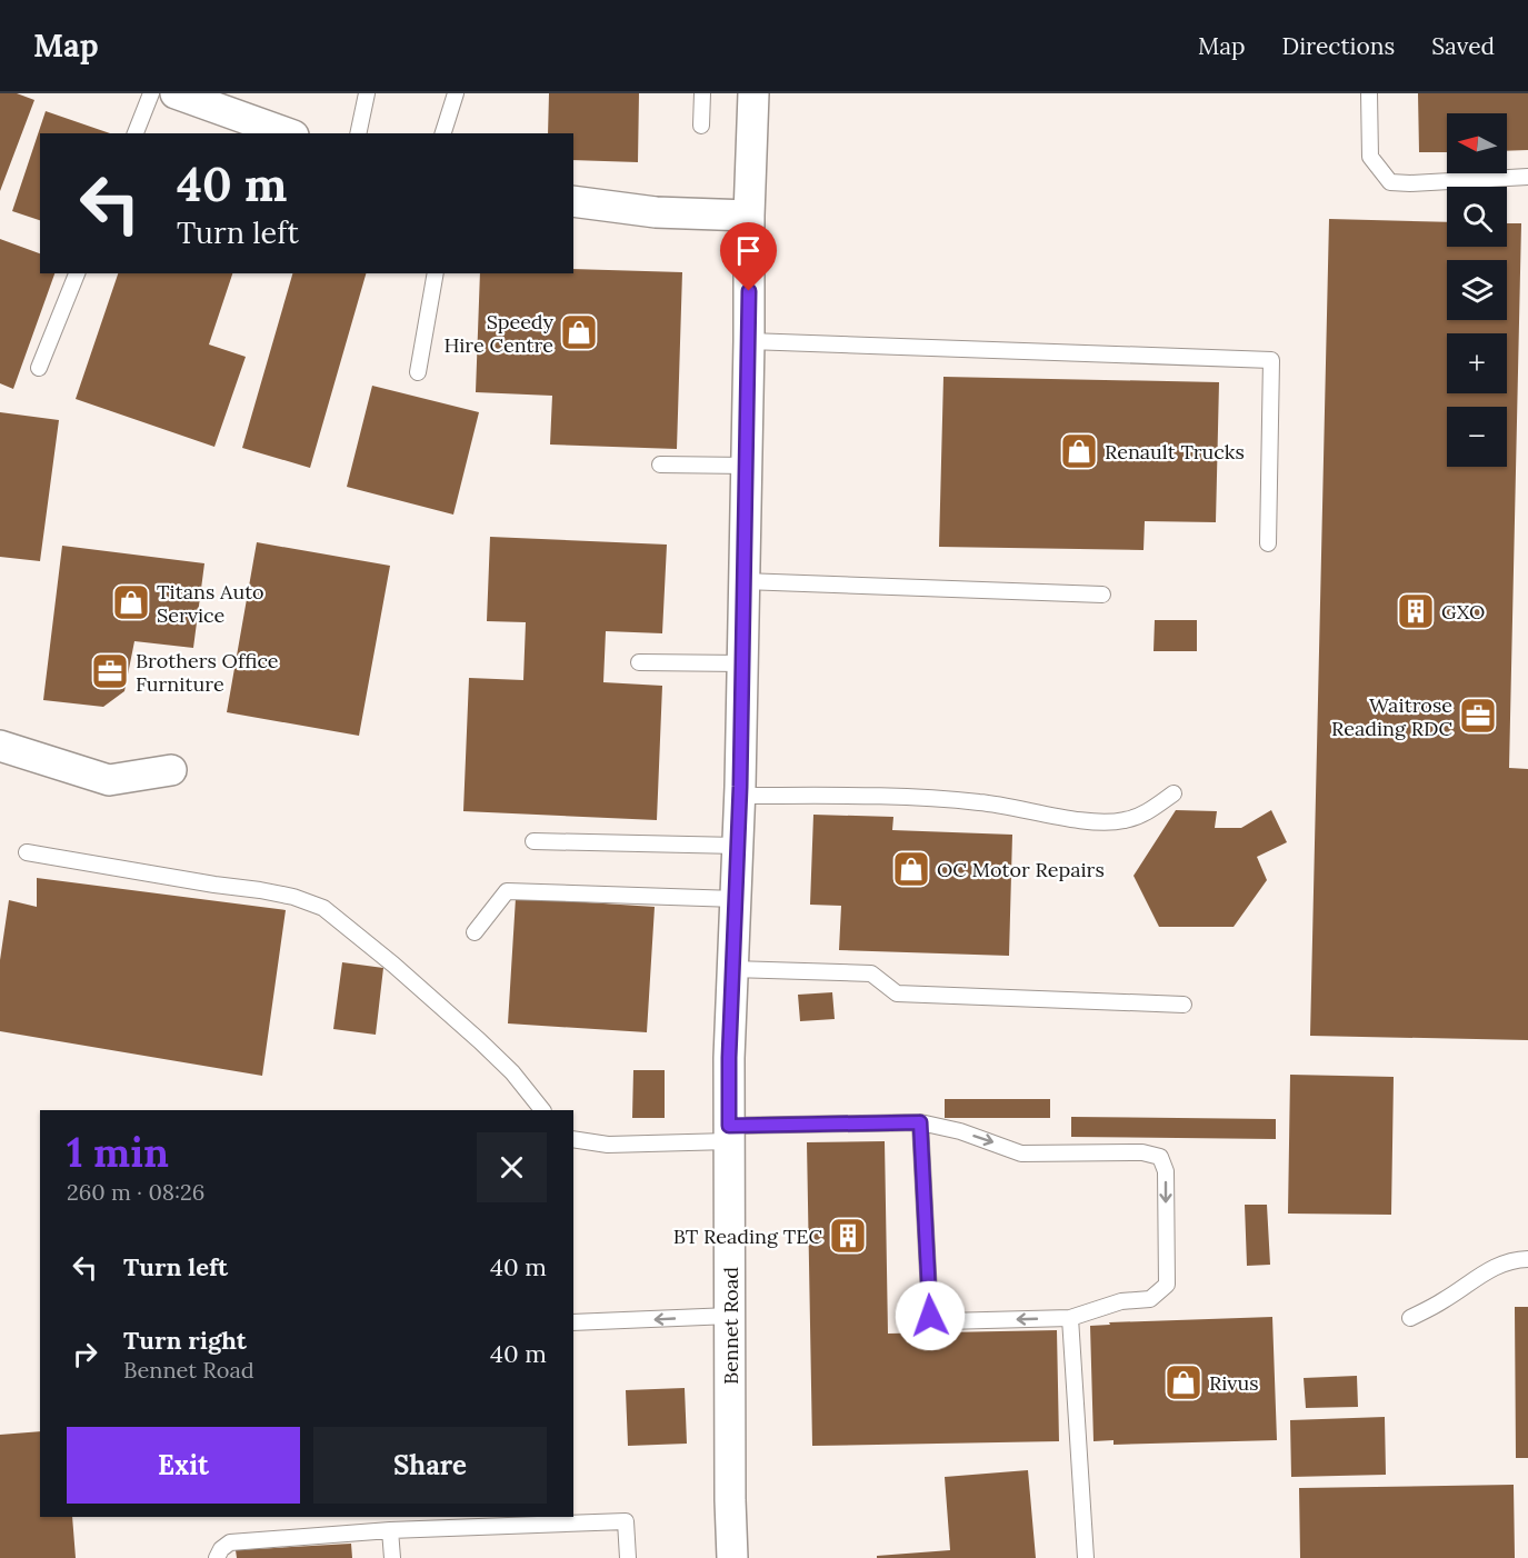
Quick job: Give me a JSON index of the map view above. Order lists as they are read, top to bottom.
{
  "streets": {
    "street": ["Bennet Road"]
  },
  "places": {
    "shop": [
      "Speedy Hire Centre",
      "Renault Trucks",
      "Titans Auto Service",
      "OC Motor Repairs",
      "Rivus"
    ],
    "building": ["GXO", "BT Reading TEC"],
    "office": ["Brothers Office Furniture", "Waitrose Reading RDC"]
  },
  "north": "left",
  "page": {
    "header": "Map",
    "nav": ["Map", "Directions", "Saved"],
    "map_buttons": ["+", "−"],
    "turn": ["40 m", "Turn left"],
    "heading": ["1 min", "260 m · 08:26"],
    "list": [
      {
        "name": "Turn left",
        "value": "40 m"
      },
      {
        "name": "Turn right",
        "note": "Bennet Road",
        "value": "40 m"
      }
    ],
    "buttons": ["Exit", "Share"]
  }
}
